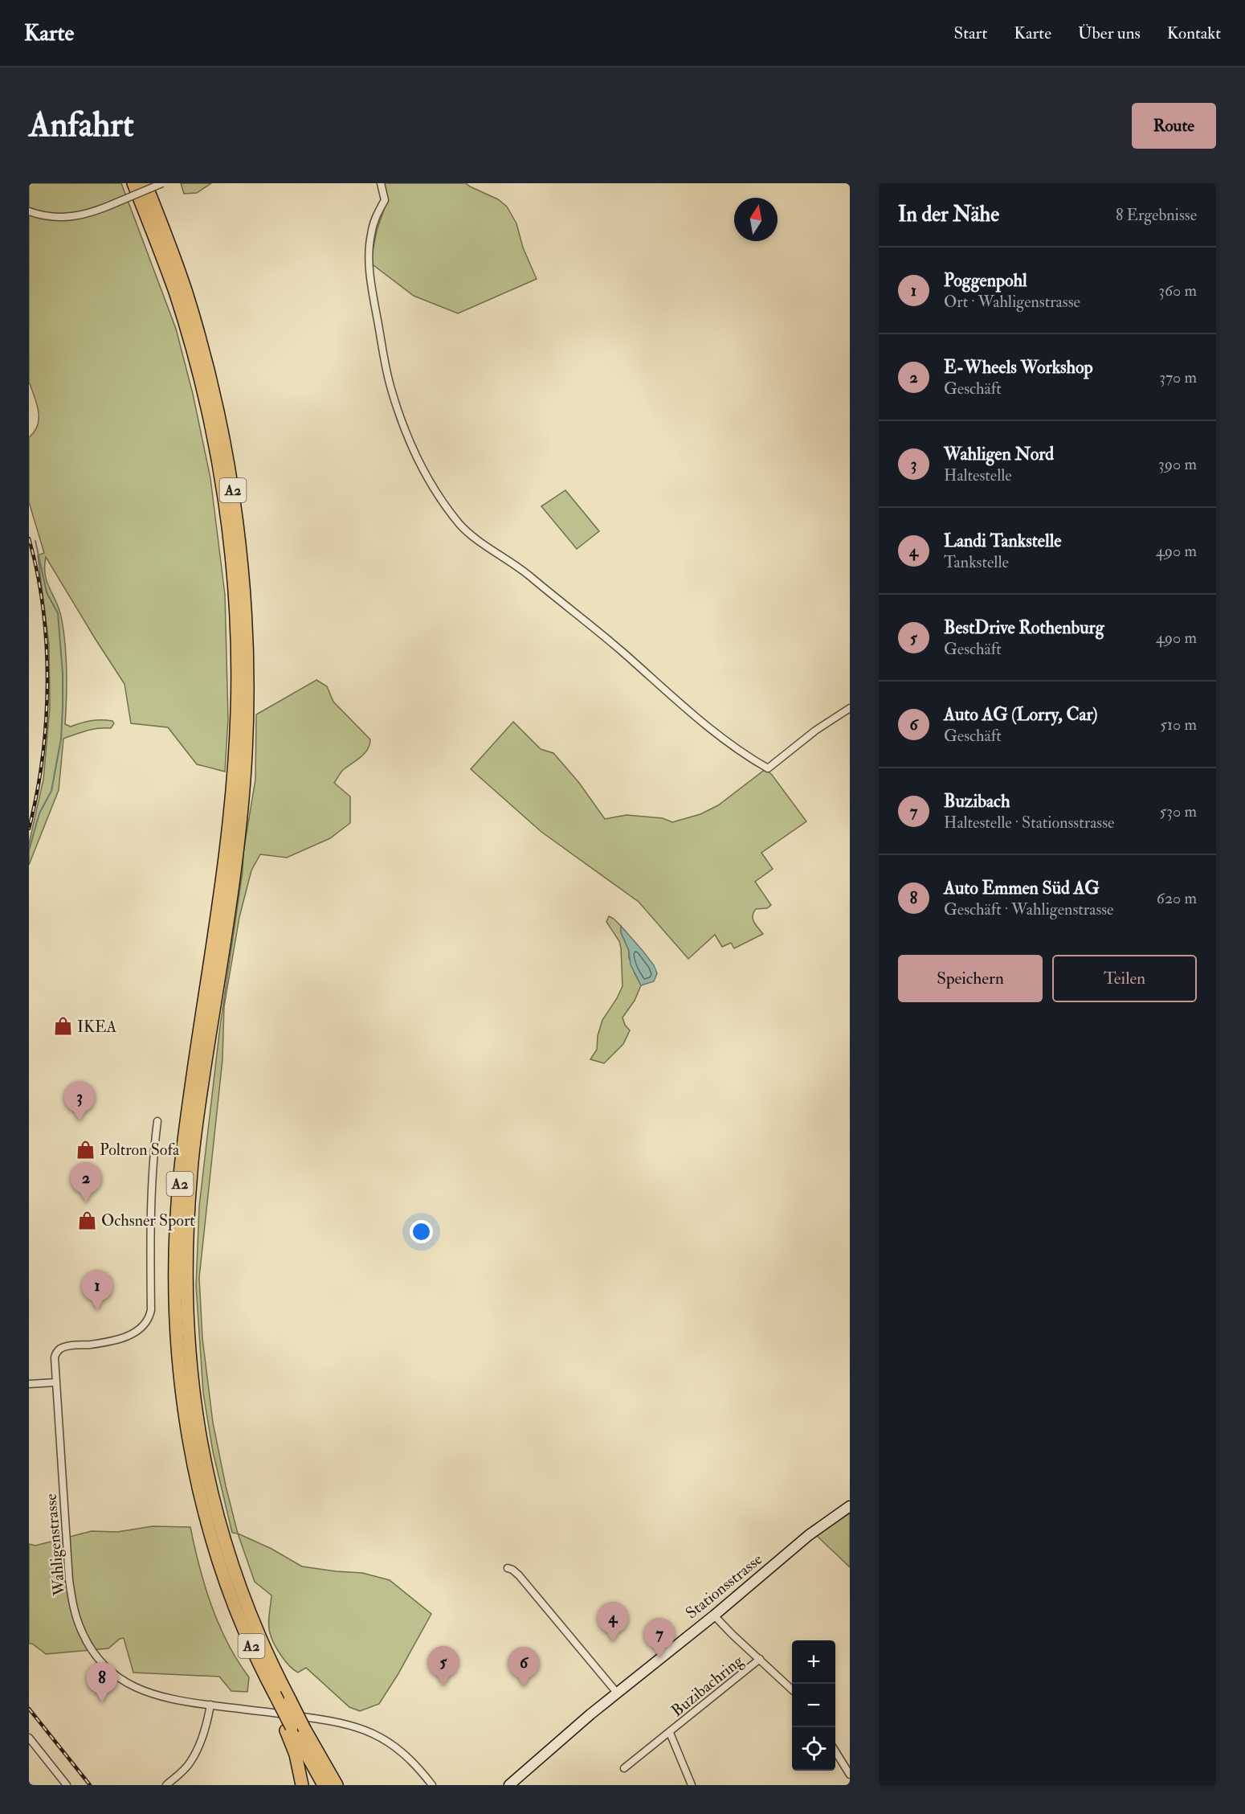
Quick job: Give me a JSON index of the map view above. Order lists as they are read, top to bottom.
{
  "streets": {
    "highway": ["A2"],
    "main road": ["Stationsstrasse"],
    "street": ["Wahligenstrasse", "Buzibachring"]
  },
  "places": {
    "shop": ["IKEA", "Poltron Sofa", "Ochsner Sport"]
  },
  "north": "top",
  "page": {
    "header": "Karte",
    "nav": [
      "Start",
      "Karte",
      "Über uns",
      "Kontakt"
    ],
    "buttons": [
      "Route",
      ["Speichern", "Teilen"]
    ],
    "title": "Anfahrt",
    "heading": ["In der Nähe", "8 Ergebnisse"],
    "list": [
      {
        "mark": "1",
        "name": "Poggenpohl",
        "note": "Ort · Wahligenstrasse",
        "value": "360 m"
      },
      {
        "mark": "2",
        "name": "E-Wheels Workshop",
        "note": "Geschäft",
        "value": "370 m"
      },
      {
        "mark": "3",
        "name": "Wahligen Nord",
        "note": "Haltestelle",
        "value": "390 m"
      },
      {
        "mark": "4",
        "name": "Landi Tankstelle",
        "note": "Tankstelle",
        "value": "490 m"
      },
      {
        "mark": "5",
        "name": "BestDrive Rothenburg",
        "note": "Geschäft",
        "value": "490 m"
      },
      {
        "mark": "6",
        "name": "Auto AG (Lorry, Car)",
        "note": "Geschäft",
        "value": "510 m"
      },
      {
        "mark": "7",
        "name": "Buzibach",
        "note": "Haltestelle · Stationsstrasse",
        "value": "530 m"
      },
      {
        "mark": "8",
        "name": "Auto Emmen Süd AG",
        "note": "Geschäft · Wahligenstrasse",
        "value": "620 m"
      }
    ],
    "pins": [
      "3",
      "2",
      "1",
      "4",
      "7",
      "5",
      "6",
      "8"
    ],
    "map_buttons": ["+", "−"]
  }
}
